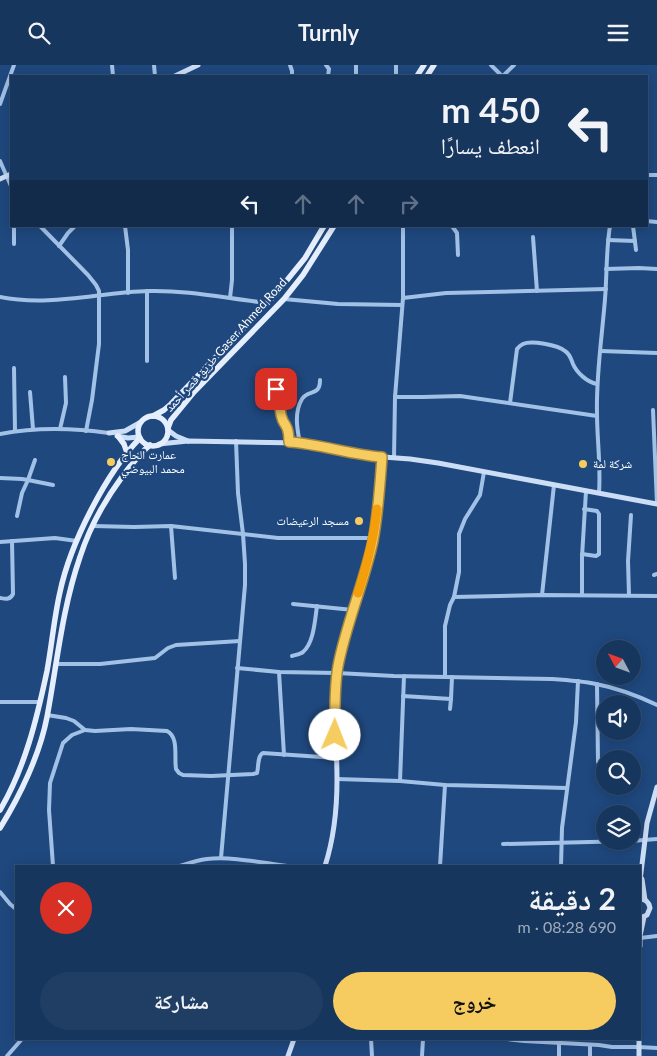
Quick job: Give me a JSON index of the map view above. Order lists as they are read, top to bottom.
{
  "streets": {
    "main road": ["طريق قصر أحمد Gaser Ahmed Road"]
  },
  "places": ["عمارت الحاج محمد البيوضي", "شركة لمة", "مسجد الرعيضات"],
  "north": "top left",
  "page": {
    "header": "Turnly",
    "turn": ["450 m", "انعطف يسارًا"],
    "heading": ["2 دقيقة", "690 m · 08:28"],
    "buttons": ["خروج", "مشاركة"]
  }
}
